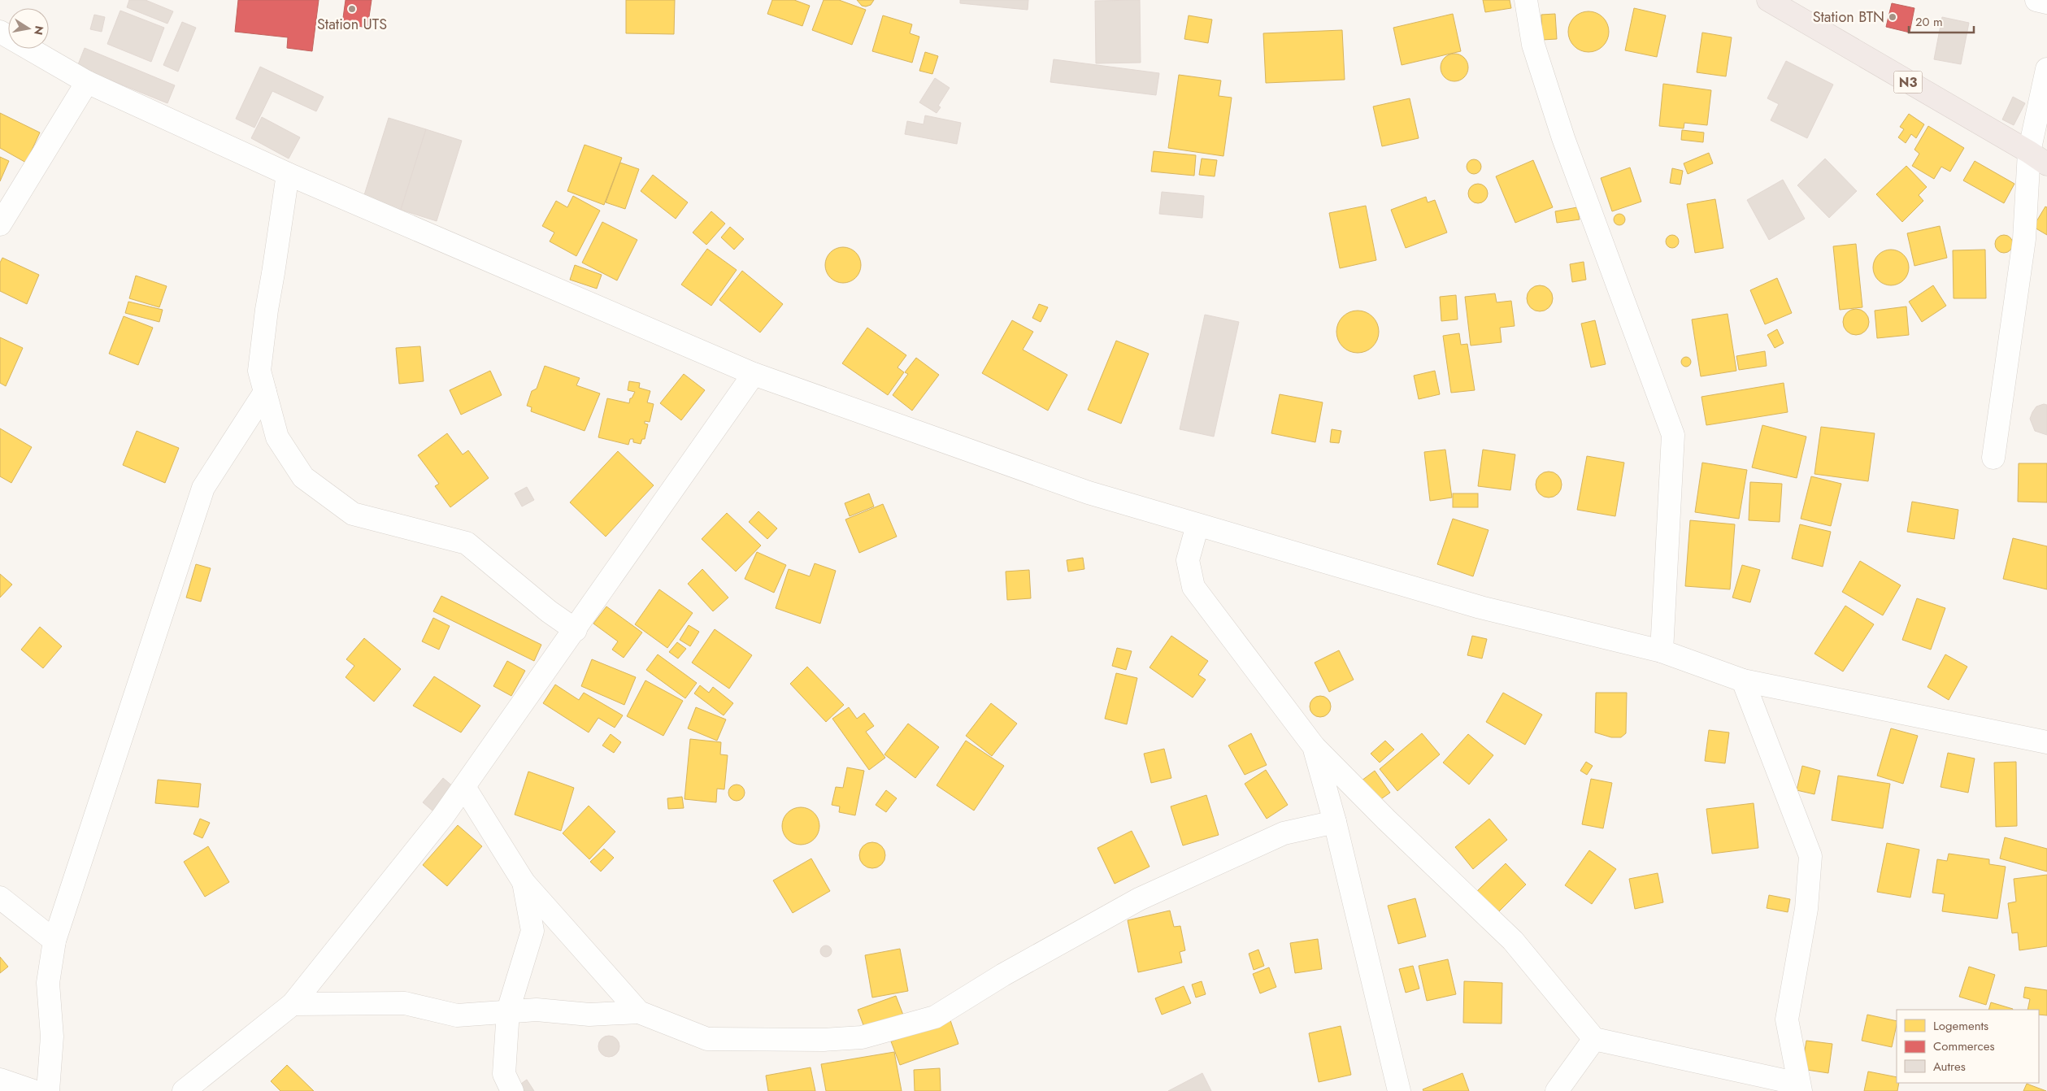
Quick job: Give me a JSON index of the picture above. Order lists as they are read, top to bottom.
{
  "streets": {
    "highway": ["N3"]
  },
  "places": ["Station UTS", "Station BTN"],
  "legend": ["Logements", "Commerces", "Autres"],
  "scale_bar": "20 m",
  "north": "right"
}
